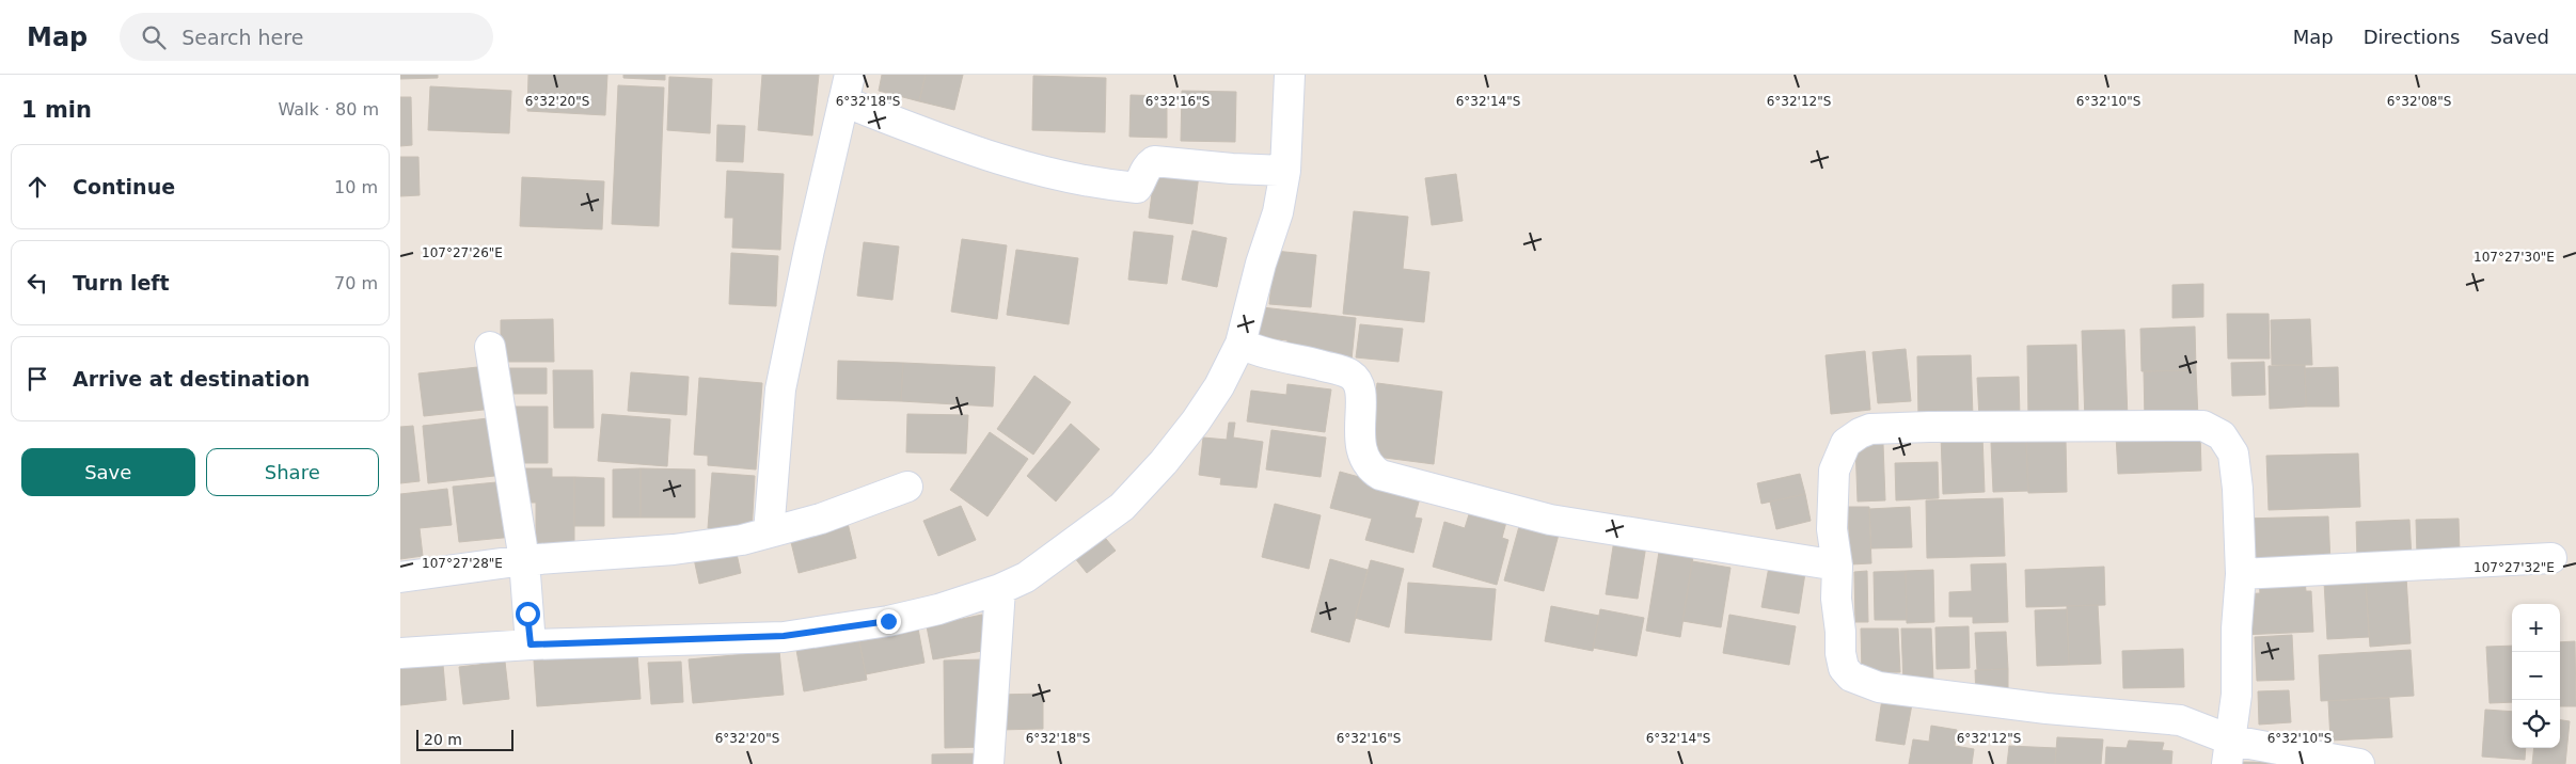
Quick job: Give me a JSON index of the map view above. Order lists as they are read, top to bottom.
{
  "scale_bar": "20 m",
  "page": {
    "header": "Map",
    "search": "Search here",
    "nav": ["Map", "Directions", "Saved"],
    "heading": ["1 min", "Walk · 80 m"],
    "list": [
      ["Continue", "10 m"],
      ["Turn left", "70 m"],
      "Arrive at destination"
    ],
    "buttons": ["Save", "Share"],
    "map_buttons": ["+", "−"],
    "scale": "20 m"
  },
  "coordinates": [
    "6°32'20\"S",
    "6°32'18\"S",
    "6°32'16\"S",
    "6°32'14\"S",
    "6°32'12\"S",
    "6°32'10\"S",
    "6°32'08\"S",
    "107°27'26\"E",
    "107°27'30\"E",
    "107°27'28\"E",
    "107°27'32\"E"
  ]
}
